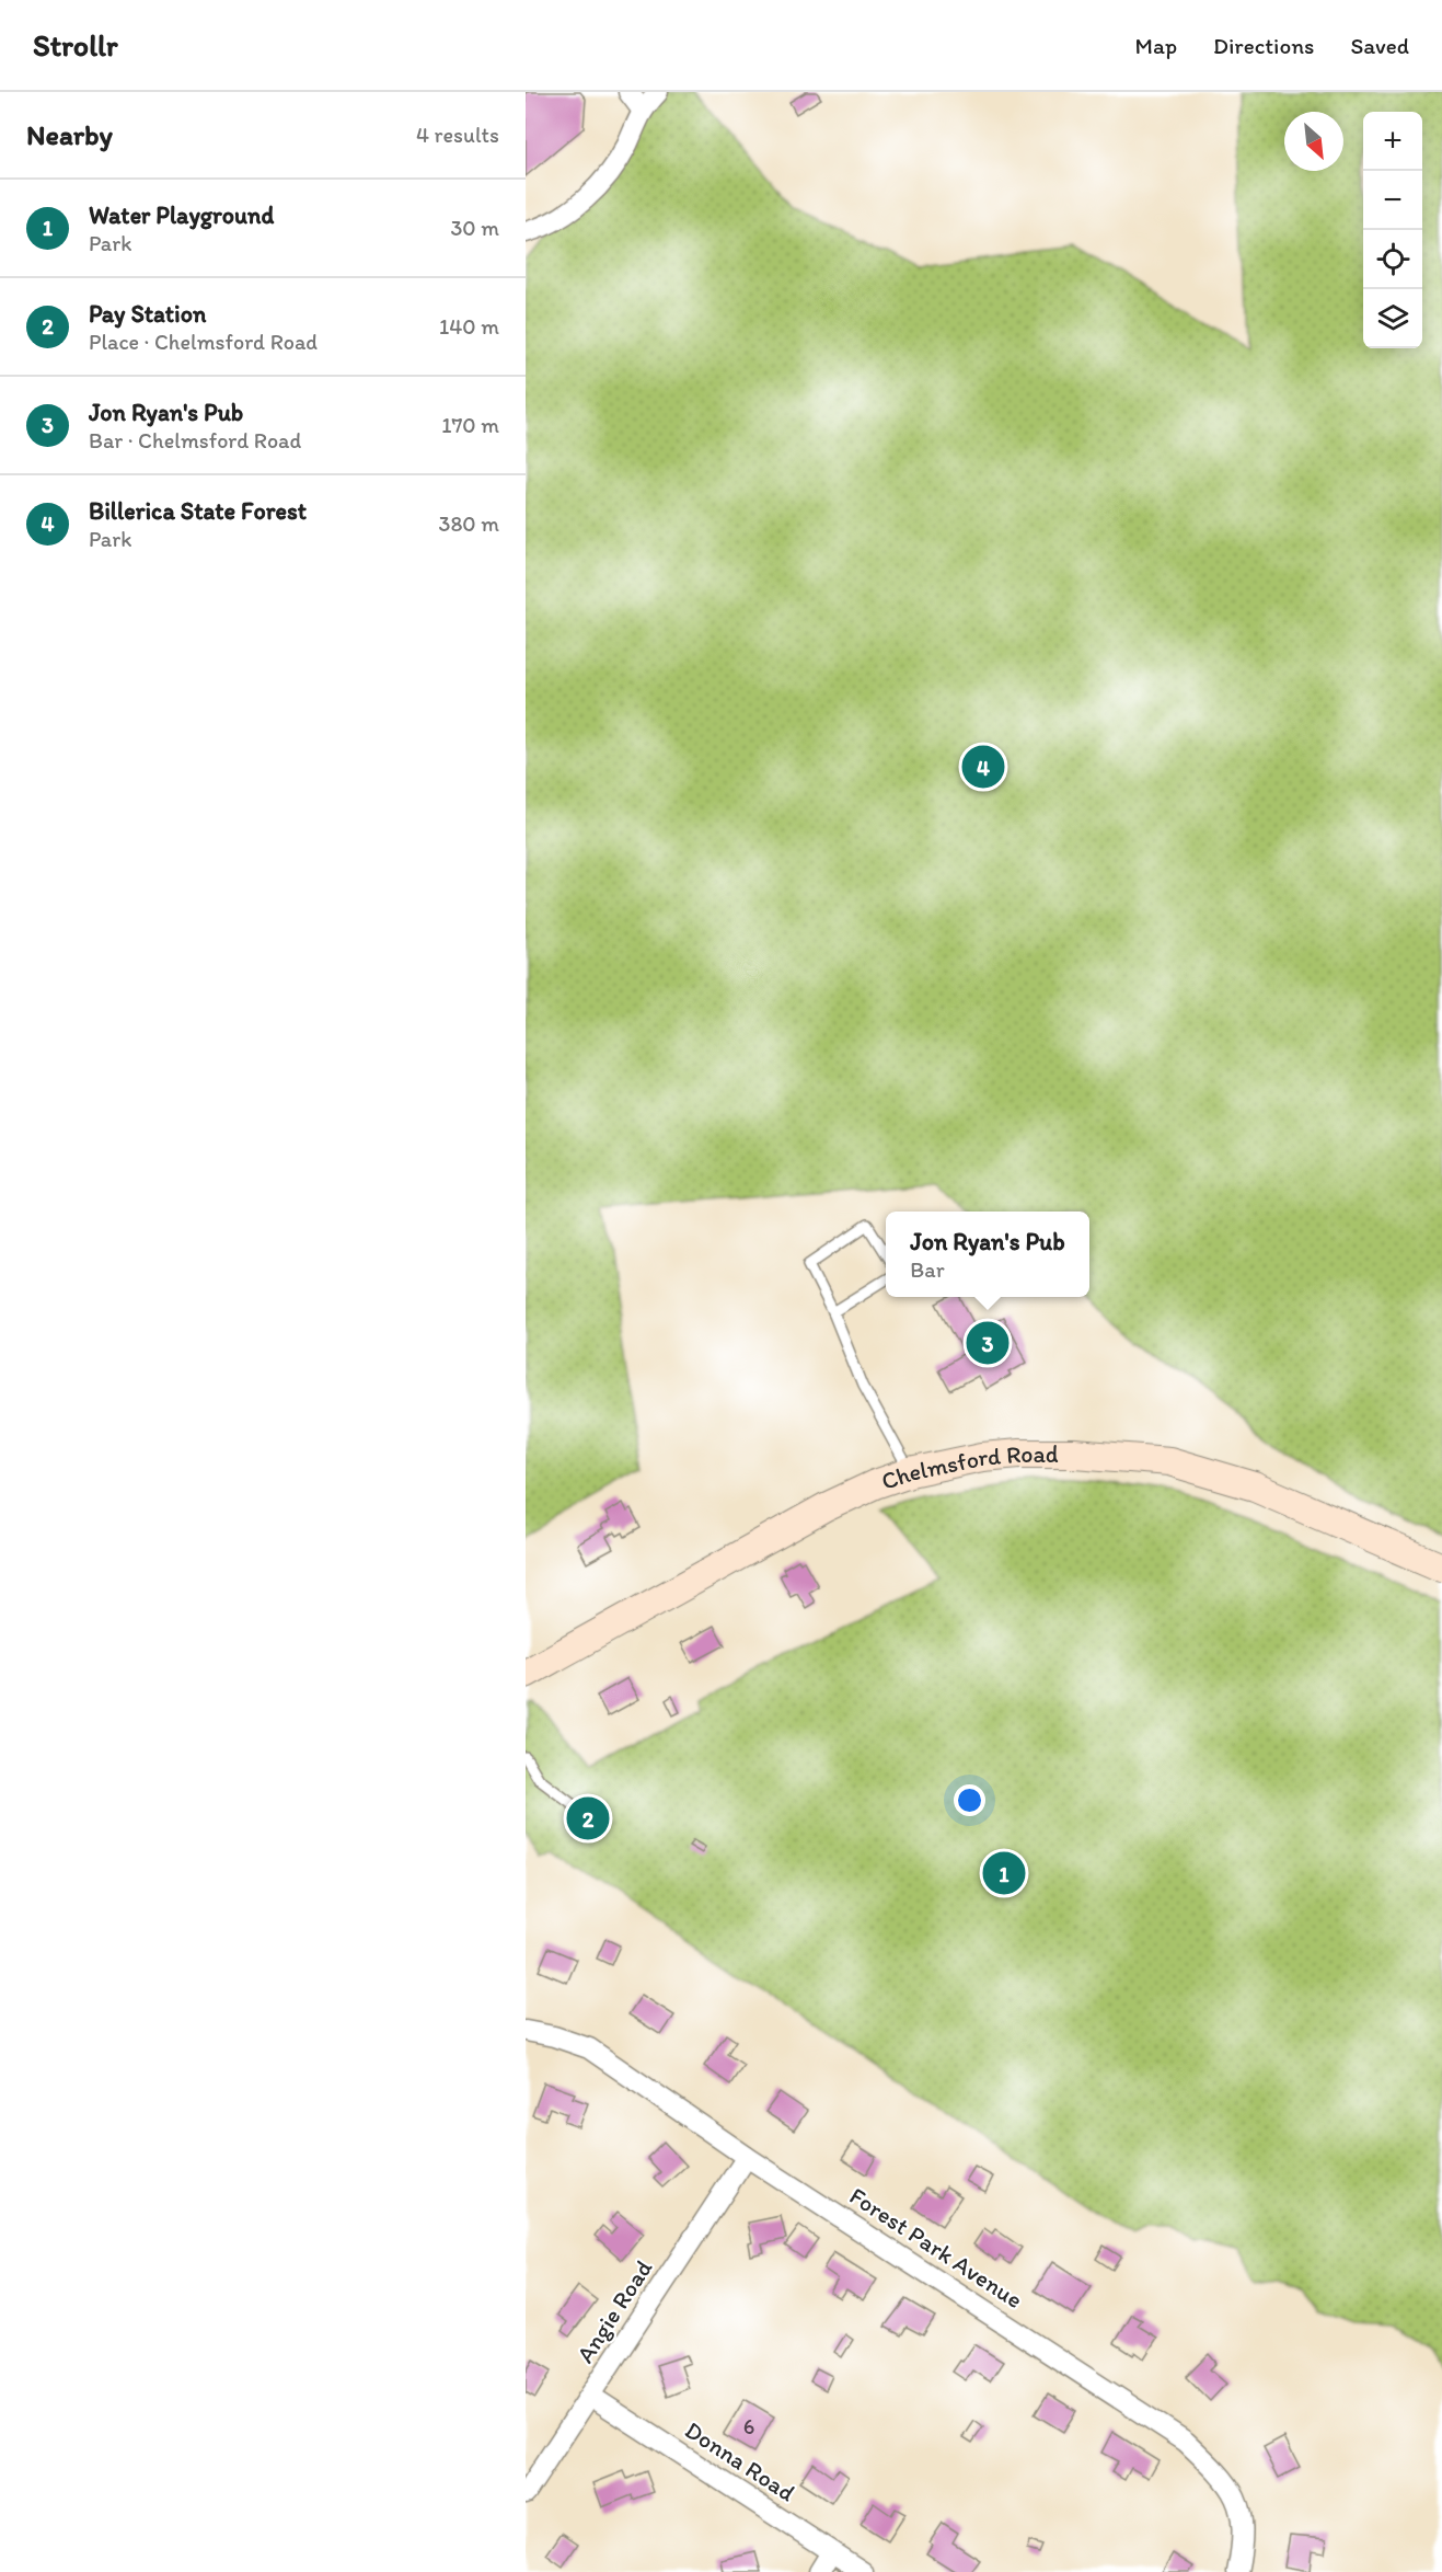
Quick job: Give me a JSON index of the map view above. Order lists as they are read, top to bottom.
{
  "streets": {
    "main road": ["Chelmsford Road"],
    "street": ["Forest Park Avenue", "Angie Road", "Donna Road"]
  },
  "crossings": [
    ["Forest Park Avenue", "Angie Road"],
    ["Angie Road", "Donna Road"]
  ],
  "house_numbers": ["6"],
  "north": "bottom right",
  "page": {
    "header": "Strollr",
    "nav": ["Map", "Directions", "Saved"],
    "heading": ["Nearby", "4 results"],
    "map_buttons": ["+", "−"],
    "list": [
      {
        "mark": "1",
        "name": "Water Playground",
        "note": "Park",
        "value": "30 m"
      },
      {
        "mark": "2",
        "name": "Pay Station",
        "note": "Place · Chelmsford Road",
        "value": "140 m"
      },
      {
        "mark": "3",
        "name": "Jon Ryan's Pub",
        "note": "Bar · Chelmsford Road",
        "value": "170 m"
      },
      {
        "mark": "4",
        "name": "Billerica State Forest",
        "note": "Park",
        "value": "380 m"
      }
    ],
    "pins": [
      "4",
      "3",
      "2",
      "1"
    ],
    "popup": ["Jon Ryan's Pub", "Bar"]
  }
}
